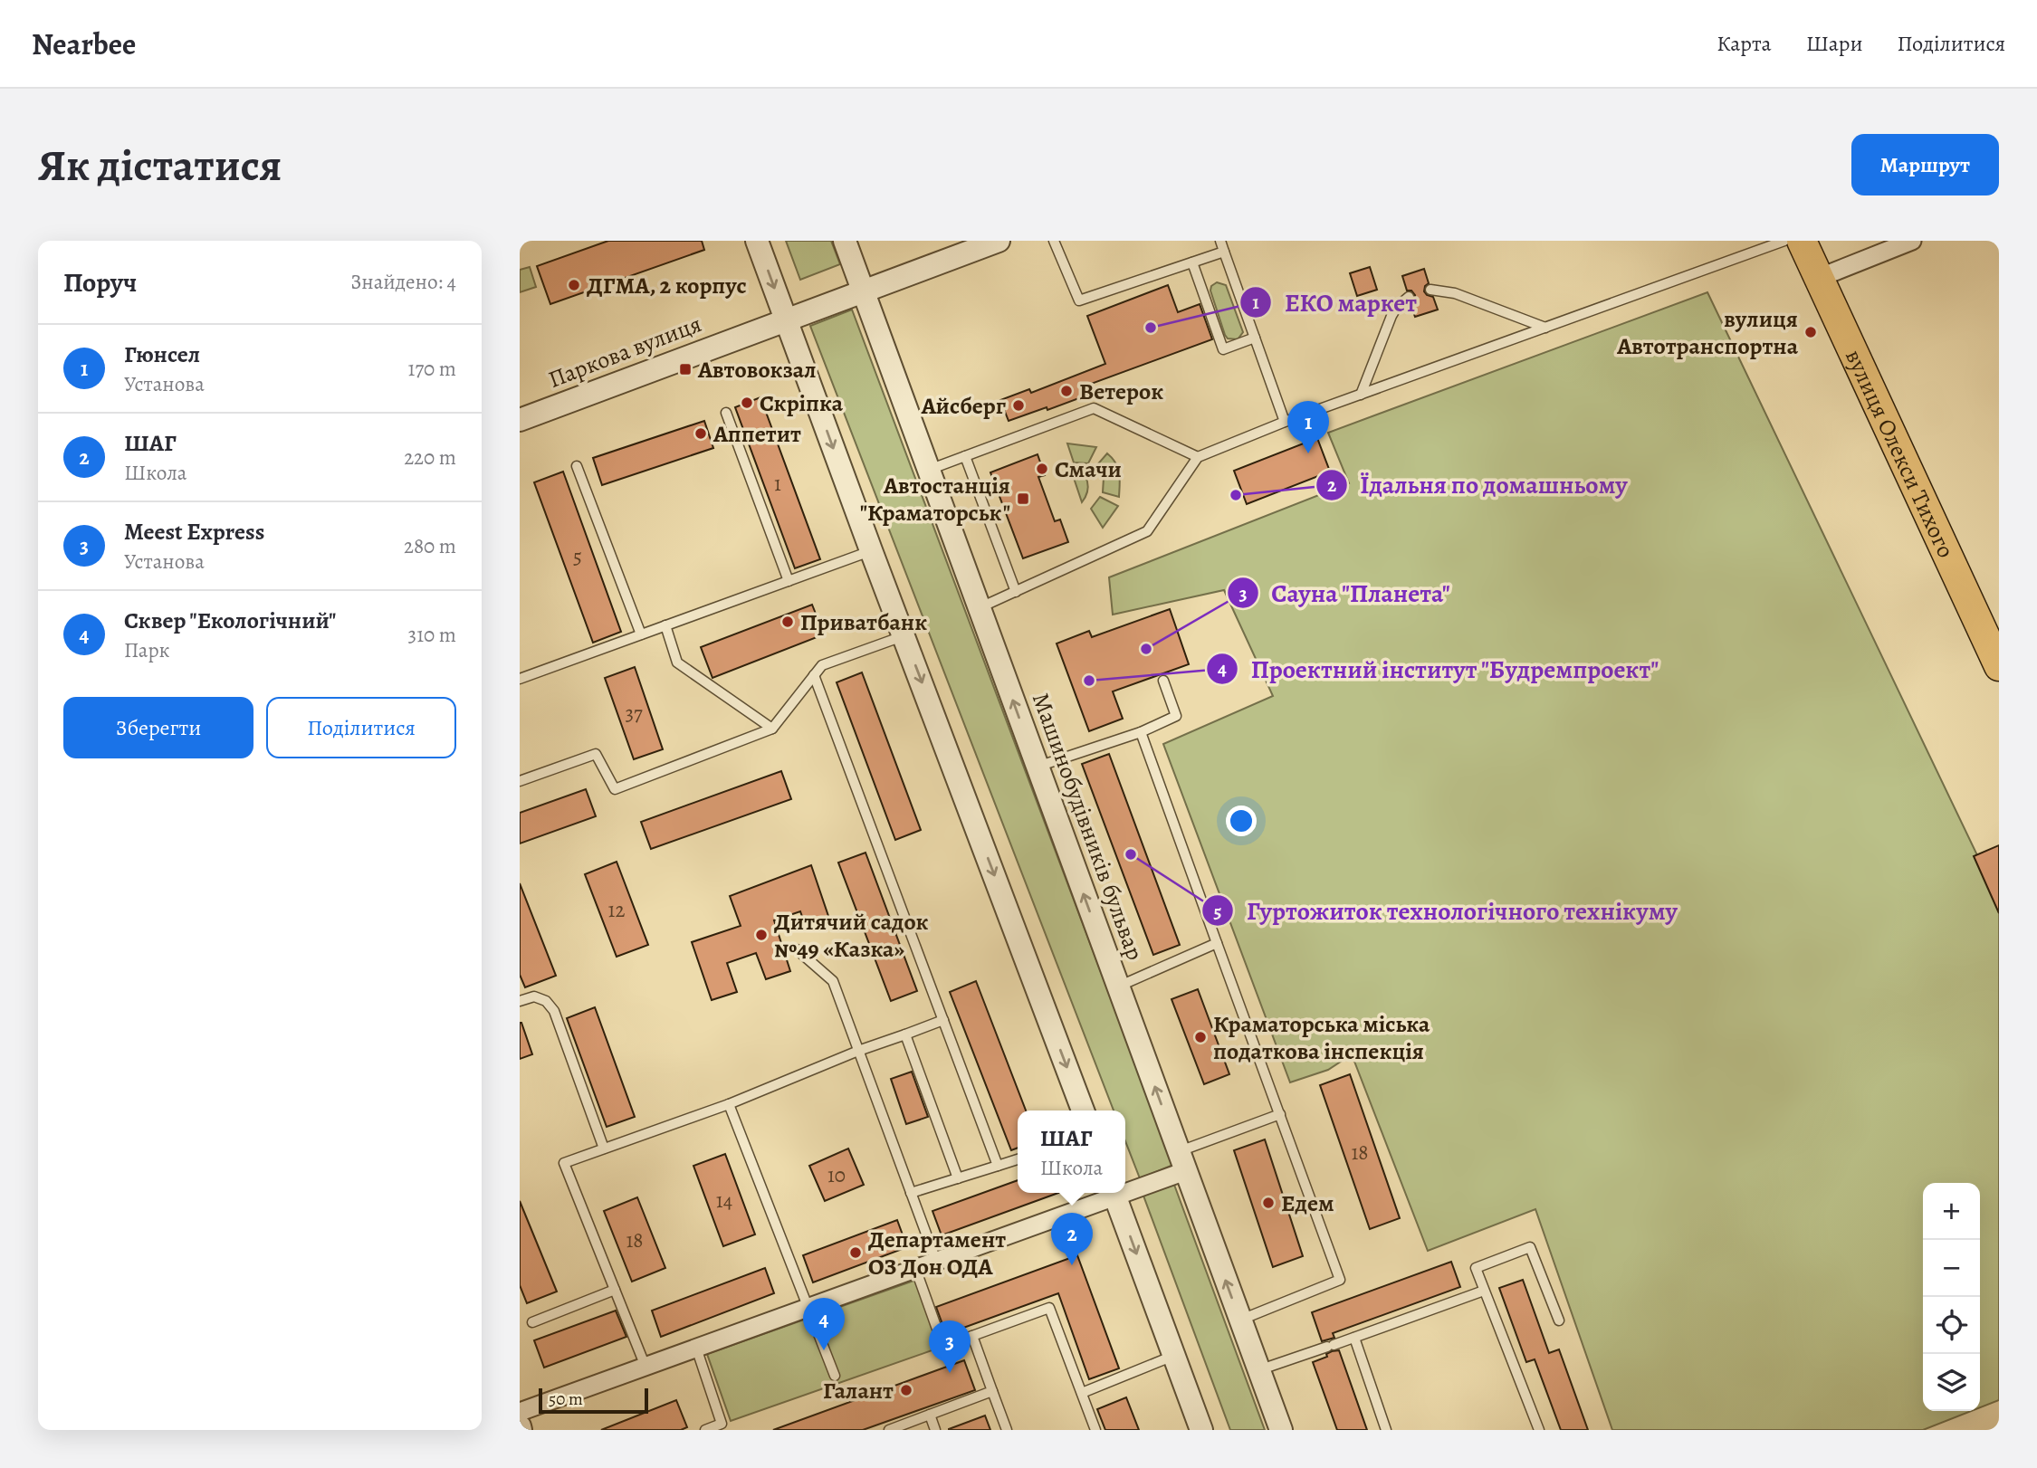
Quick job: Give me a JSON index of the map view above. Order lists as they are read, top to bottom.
{
  "streets": {
    "main road": ["вулиця Олекси Тихого"],
    "street": ["Паркова вулиця", "Машинобудівників бульвар"]
  },
  "crossings": [
    ["Паркова вулиця", "Машинобудівників бульвар"]
  ],
  "places": {
    "other": [
      "ДГМА, 2 корпус",
      "ЕКО маркет",
      "вулиця Автотранспортна",
      "Ветерок",
      "Скріпка",
      "Айсберг",
      "Аппетит",
      "Смачи",
      "Їдальня по домашньому",
      "Приватбанк",
      "Сауна \"Планета\"",
      "Проектний інститут \"Будремпроект\"",
      "Гуртожиток технологічного технікуму",
      "Дитячий садок №49 «Казка»",
      "Краматорська міська податкова інспекція",
      "Едем",
      "Департамент ОЗ Дон ОДА",
      "Галант"
    ],
    "transit": ["Автовокзал", "Автостанція \"Краматорськ\""]
  },
  "house_numbers": [
    "1",
    "5",
    "37",
    "12",
    "18",
    "10",
    "14",
    "18"
  ],
  "scale_bar": "50 m",
  "page": {
    "header": "Nearbee",
    "nav": ["Карта", "Шари", "Поділитися"],
    "buttons": [
      "Маршрут",
      ["Зберегти", "Поділитися"]
    ],
    "title": "Як дістатися",
    "heading": ["Поруч", "Знайдено: 4"],
    "list": [
      {
        "mark": "1",
        "name": "Гюнсел",
        "note": "Установа",
        "value": "170 m"
      },
      {
        "mark": "2",
        "name": "ШАГ",
        "note": "Школа",
        "value": "220 m"
      },
      {
        "mark": "3",
        "name": "Meest Express",
        "note": "Установа",
        "value": "280 m"
      },
      {
        "mark": "4",
        "name": "Сквер \"Екологічний\"",
        "note": "Парк",
        "value": "310 m"
      }
    ],
    "pins": [
      "1",
      "2",
      "4",
      "3"
    ],
    "popup": ["ШАГ", "Школа"],
    "map_buttons": ["+", "−"],
    "scale": "50 m"
  }
}
